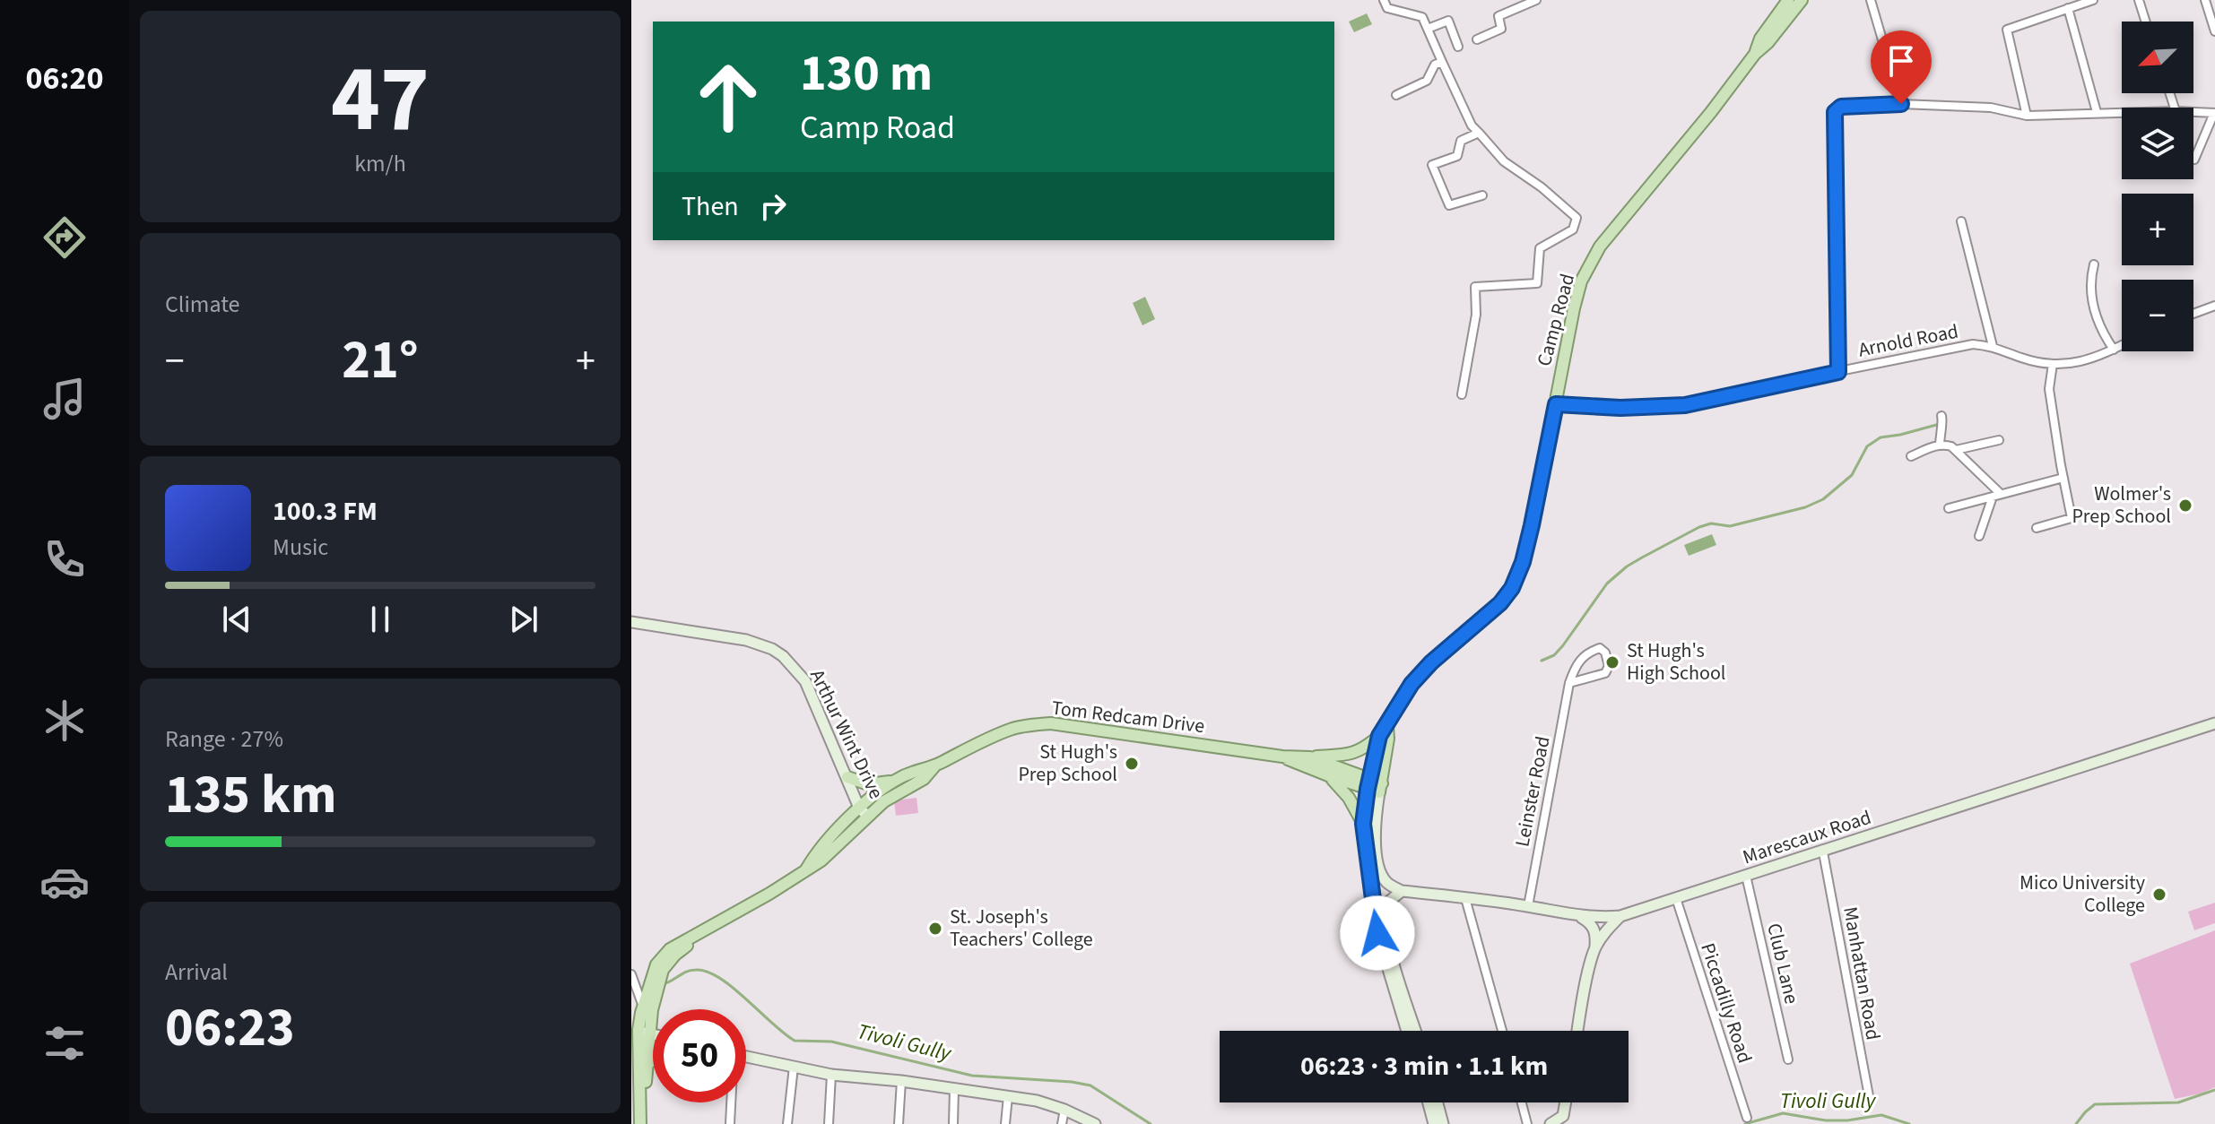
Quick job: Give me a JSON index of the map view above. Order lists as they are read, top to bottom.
{
  "streets": {
    "main road": [
      "Camp Road",
      "Tom Redcam Drive",
      "Arthur Wint Drive",
      "Marescaux Road"
    ],
    "street": [
      "Arnold Road",
      "Leinster Road",
      "Club Lane",
      "Manhattan Road",
      "Piccadilly Road"
    ]
  },
  "crossings": [
    ["Camp Road", "Arnold Road"],
    ["Camp Road", "Tom Redcam Drive"],
    ["Tom Redcam Drive", "Arthur Wint Drive"],
    ["Leinster Road", "Marescaux Road"],
    ["Marescaux Road", "Club Lane"],
    ["Marescaux Road", "Manhattan Road"],
    ["Marescaux Road", "Piccadilly Road"]
  ],
  "water": ["Tivoli Gully"],
  "places": [
    "Wolmer's Prep School",
    "St Hugh's High School",
    "St Hugh's Prep School",
    "Mico University College",
    "St. Joseph's Teachers' College"
  ],
  "north": "bottom left",
  "page": {
    "tabs": "06:20",
    "tile": [
      ["47", "km/h"],
      "Climate",
      ["Range · 27%", "135 km"],
      ["Arrival", "06:23"]
    ],
    "map_buttons": ["+", "−"],
    "turn": ["130 m", "Camp Road"],
    "then": "Then",
    "heat": ["−", "21°", "+"],
    "song": ["100.3 FM", "Music"],
    "limit": "50",
    "trip": "06:23 · 3 min · 1.1 km"
  }
}
